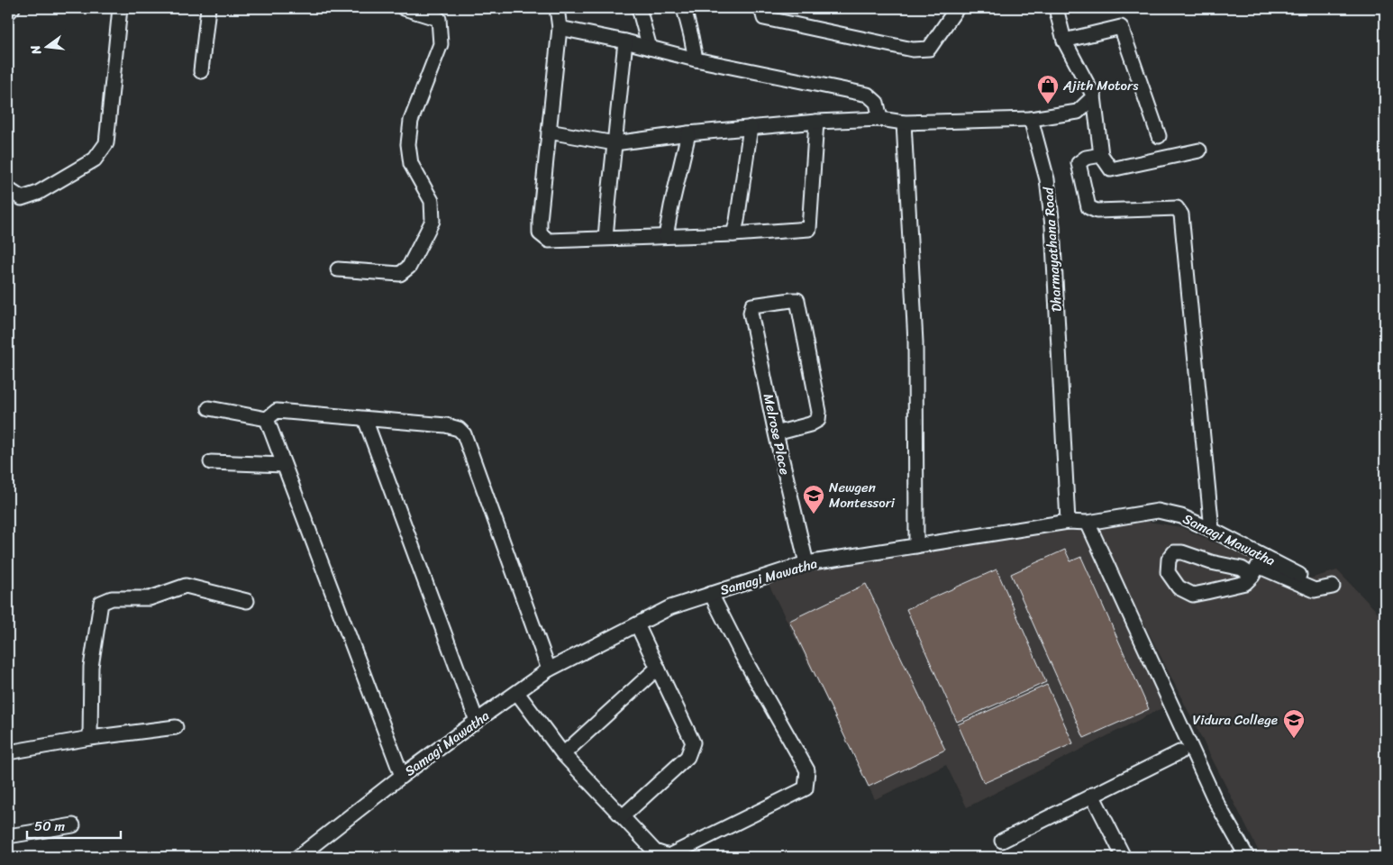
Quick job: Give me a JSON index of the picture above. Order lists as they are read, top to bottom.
{
  "streets": {
    "street": ["Dharmayathana Road", "Melrose Place", "Samagi Mawatha"]
  },
  "crossings": [
    ["Dharmayathana Road", "Samagi Mawatha"],
    ["Melrose Place", "Samagi Mawatha"]
  ],
  "places": {
    "shop": ["Ajith Motors"],
    "school or university": ["Newgen Montessori", "Vidura College"]
  },
  "scale_bar": "50 m",
  "north": "left"
}
